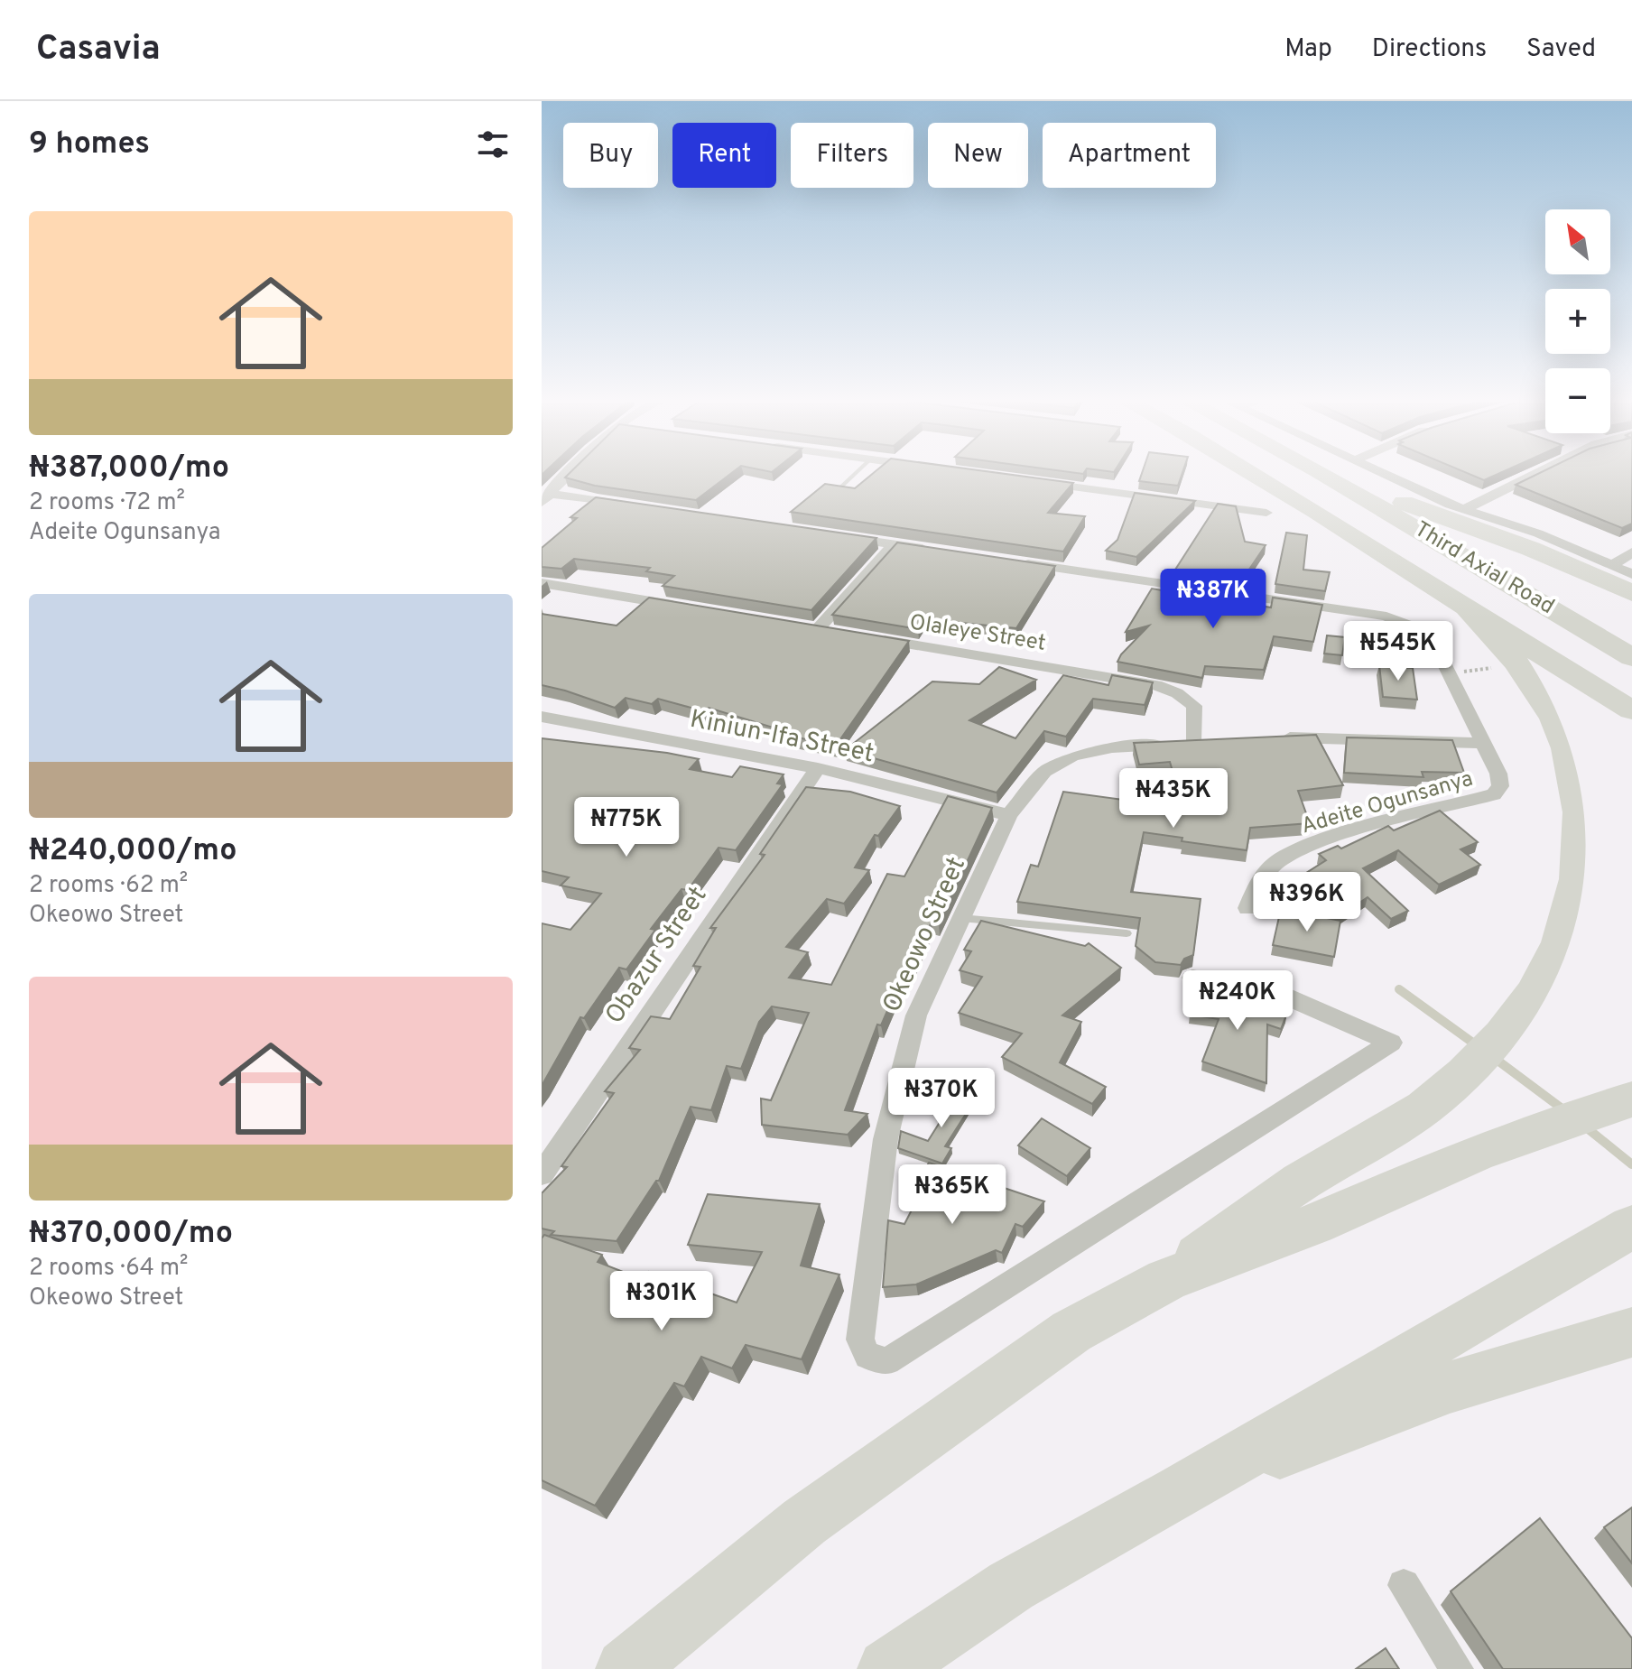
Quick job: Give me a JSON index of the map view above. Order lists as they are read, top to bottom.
{
  "streets": {
    "highway": ["Third Axial Road"],
    "street": [
      "Olaleye Street",
      "Kiniun-Ifa Street",
      "Adeite Ogunsanya",
      "Okeowo Street",
      "Obazur Street"
    ]
  },
  "crossings": [
    ["Olaleye Street", "Okeowo Street"],
    ["Kiniun-Ifa Street", "Okeowo Street"],
    ["Kiniun-Ifa Street", "Obazur Street"]
  ],
  "north": "top left",
  "page": {
    "header": "Casavia",
    "nav": ["Map", "Directions", "Saved"],
    "heading": "9 homes",
    "chip": [
      "Buy",
      "Rent",
      "Filters",
      "New",
      "Apartment"
    ],
    "list": [
      {
        "name": "₦387,000/mo",
        "note": "2 rooms · 72 m² · Adeite Ogunsanya"
      },
      {
        "name": "₦240,000/mo",
        "note": "2 rooms · 62 m² · Okeowo Street"
      },
      {
        "name": "₦370,000/mo",
        "note": "2 rooms · 64 m² · Okeowo Street"
      }
    ],
    "map_buttons": ["+", "−"],
    "price": [
      "₦387K",
      "₦545K",
      "₦435K",
      "₦775K",
      "₦396K",
      "₦240K",
      "₦370K",
      "₦365K",
      "₦301K"
    ]
  }
}
